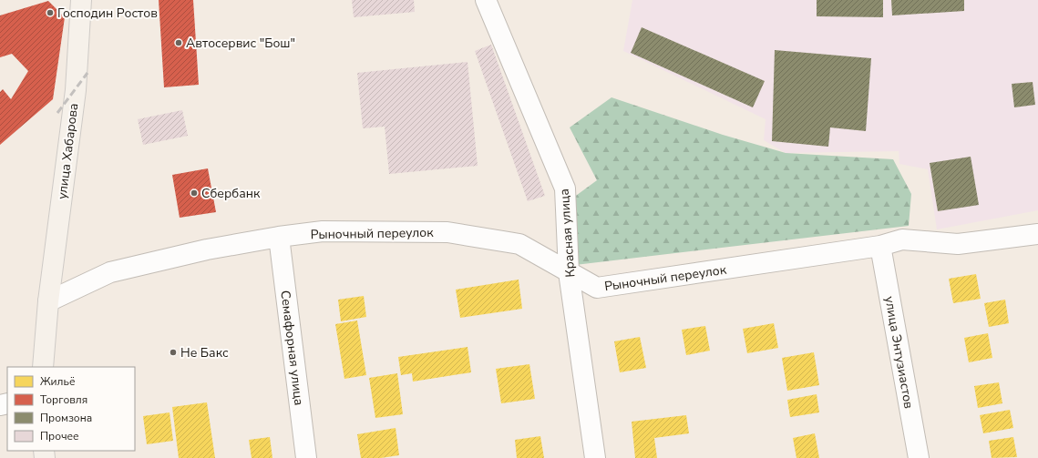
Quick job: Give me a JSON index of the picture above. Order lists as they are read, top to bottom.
{
  "streets": {
    "main road": ["улица Хабарова"],
    "street": [
      "Рыночный переулок",
      "Красная улица",
      "Семафорная улица",
      "улица Энтузиастов"
    ]
  },
  "crossings": [
    ["улица Хабарова", "Рыночный переулок"],
    ["Рыночный переулок", "Красная улица"],
    ["Рыночный переулок", "Семафорная улица"],
    ["Рыночный переулок", "улица Энтузиастов"]
  ],
  "places": [
    "Господин Ростов",
    "Автосервис \"Бош\"",
    "Сбербанк",
    "Не Бакс"
  ],
  "legend": [
    "Жильё",
    "Торговля",
    "Промзона",
    "Прочее"
  ]
}
